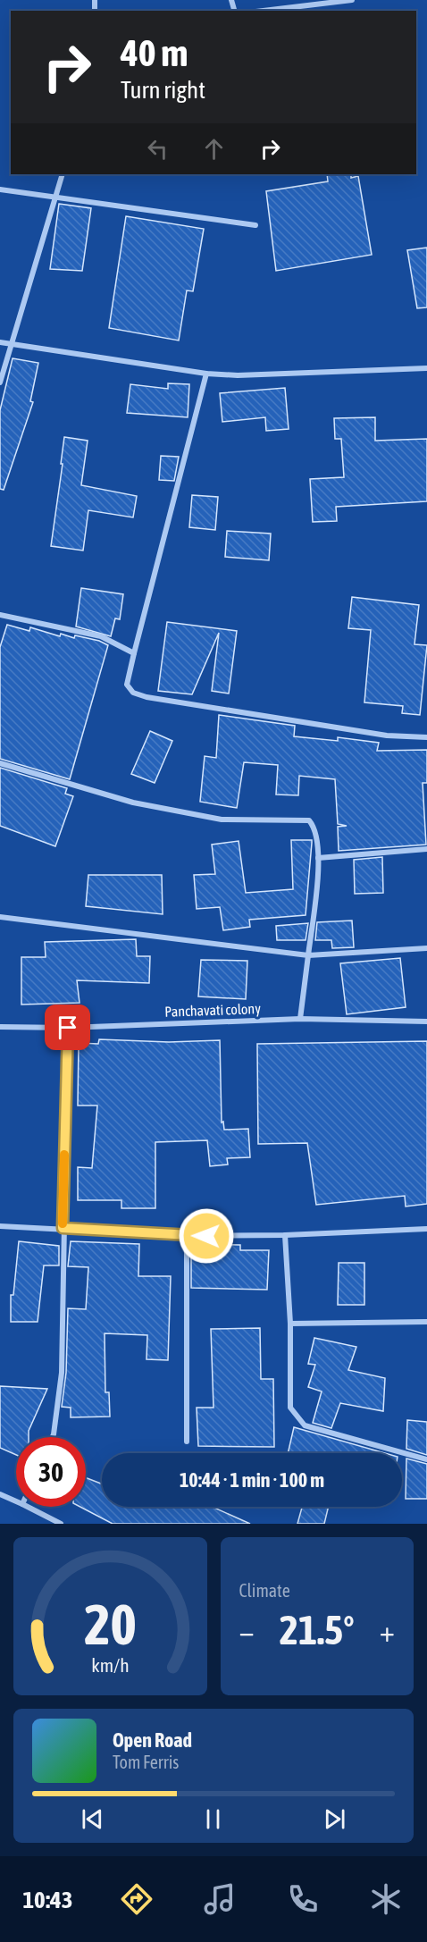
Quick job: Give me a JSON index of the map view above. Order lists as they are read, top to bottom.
{
  "streets": {
    "street": ["Panchavati colony"]
  },
  "page": {
    "turn": ["40 m", "Turn right"],
    "limit": "30",
    "trip": "10:44 · 1 min · 100 m",
    "tile": "Climate",
    "heat": ["−", "21.5°", "+"],
    "song": ["Open Road", "Tom Ferris"],
    "tabs": "10:43",
    "gauge": ["20", "km/h"]
  }
}
